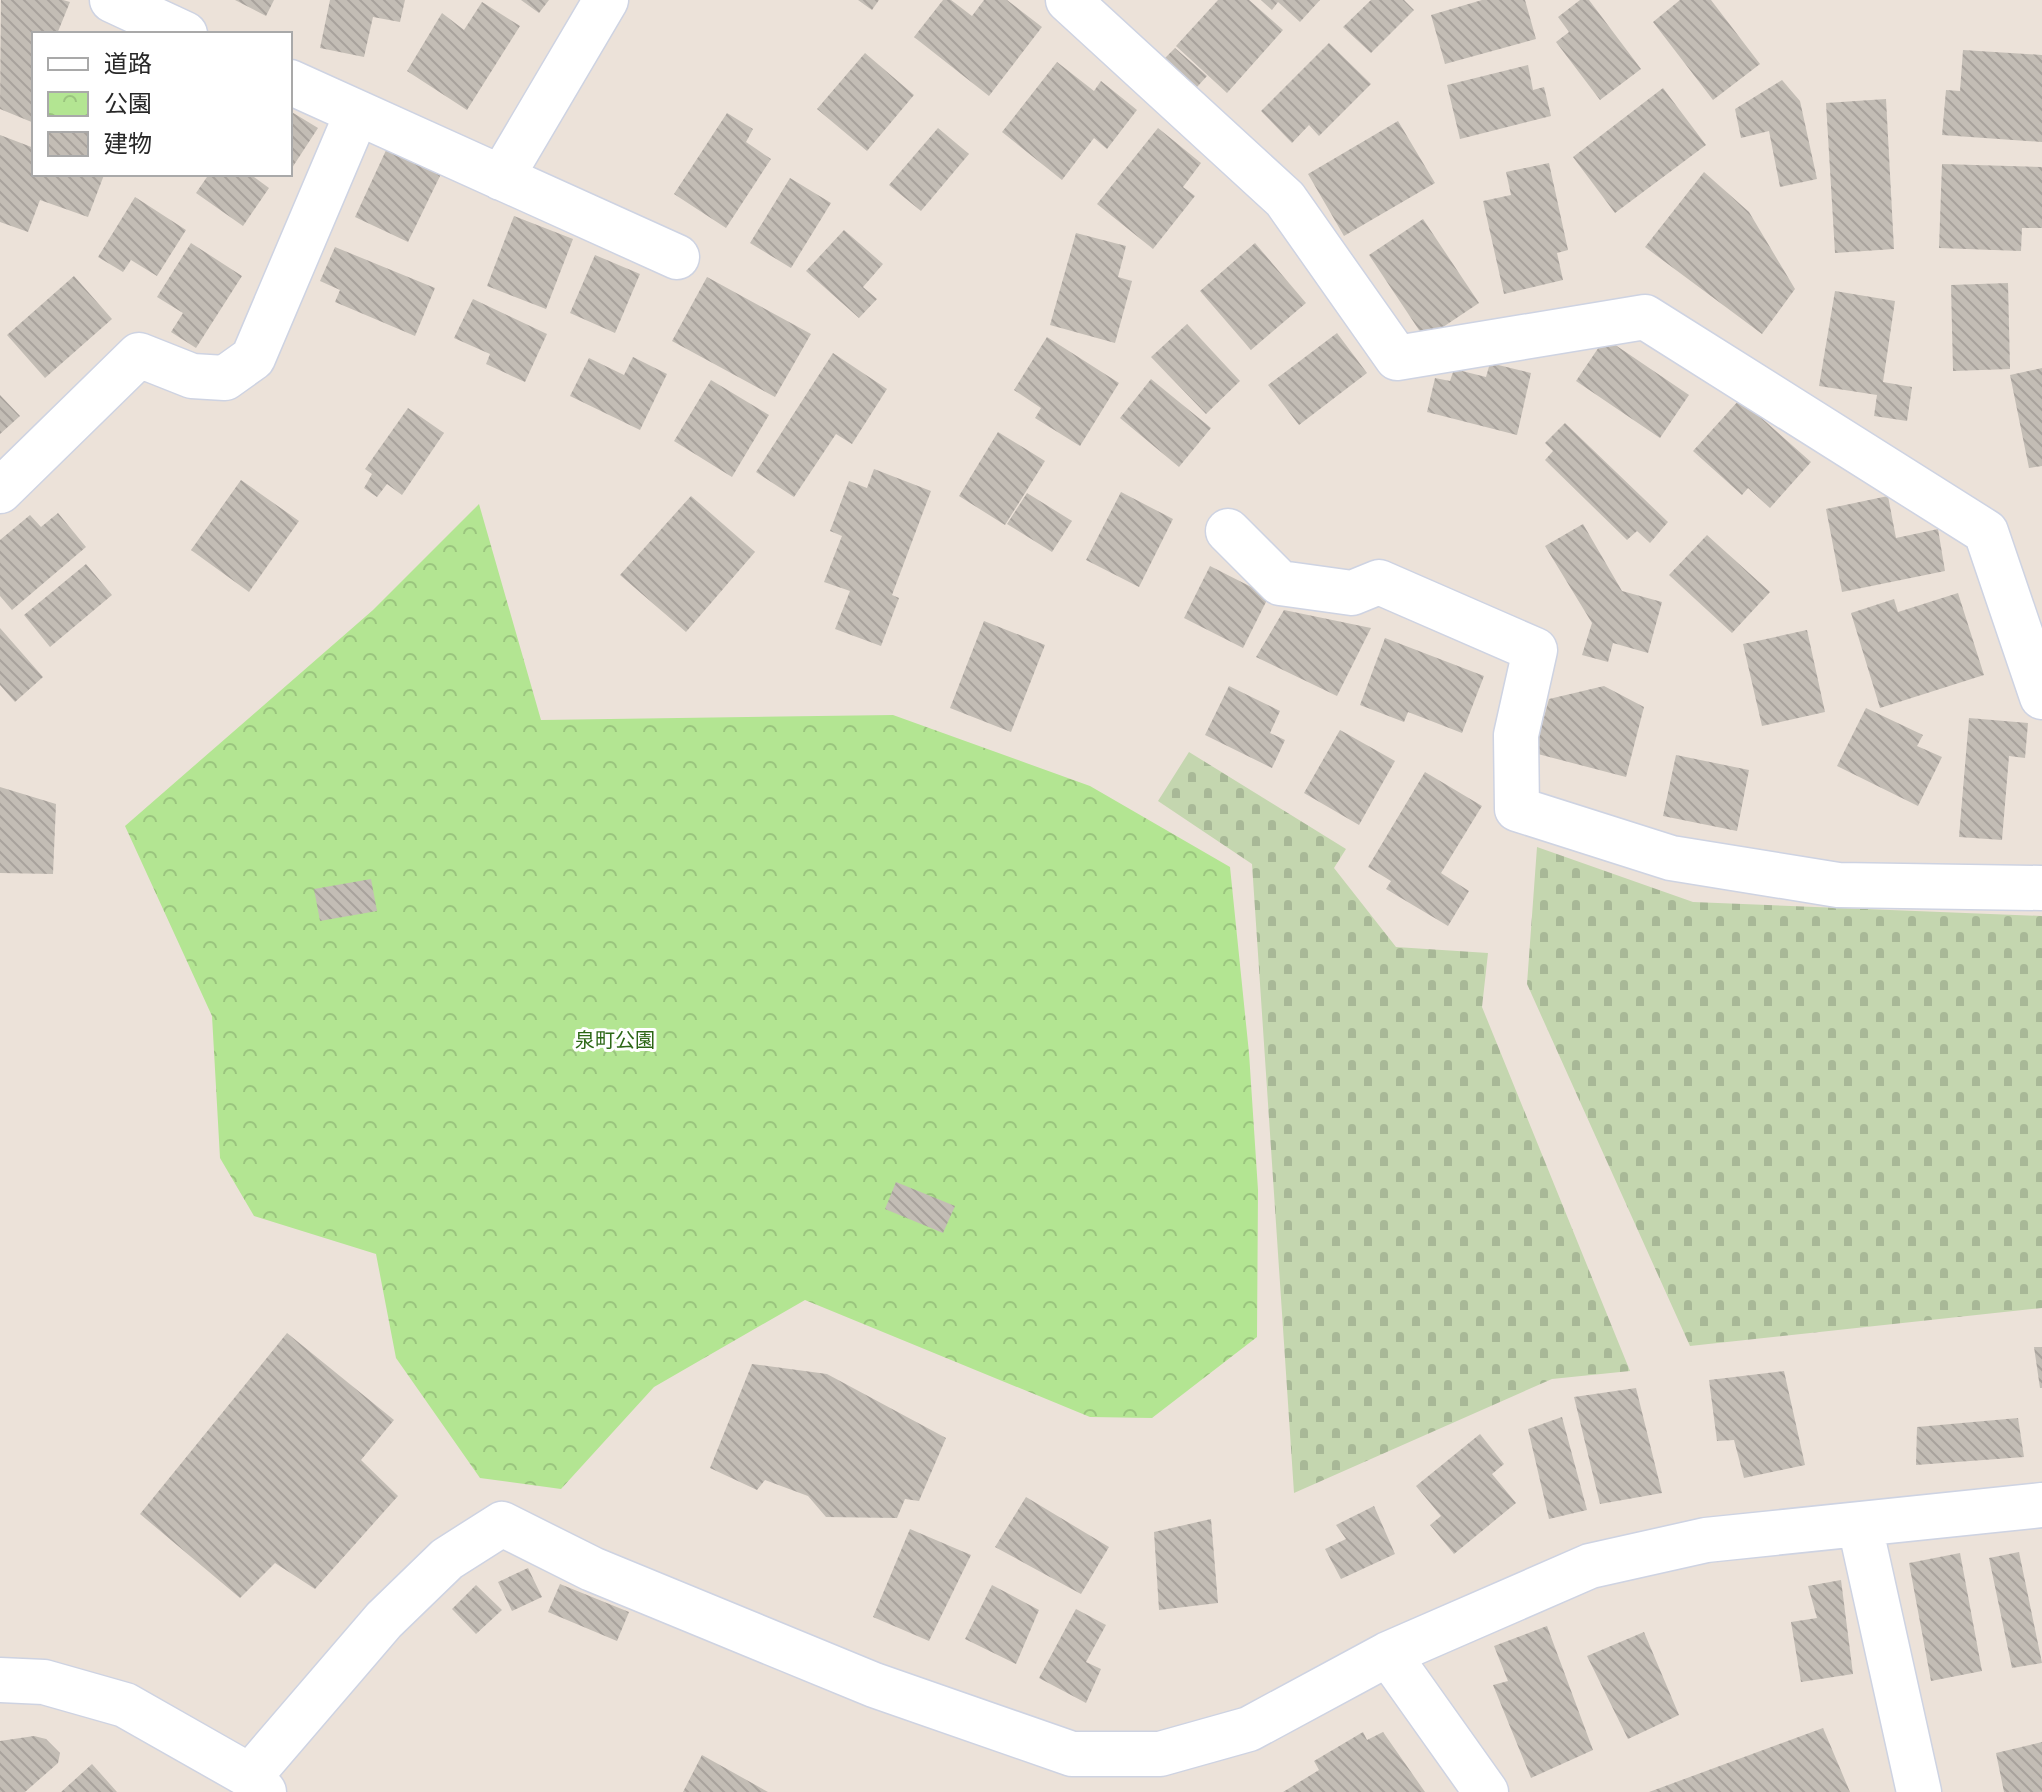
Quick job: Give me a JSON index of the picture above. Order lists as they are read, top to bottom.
{
  "parks": ["泉町公園"],
  "legend": ["道路", "公園", "建物"]
}
